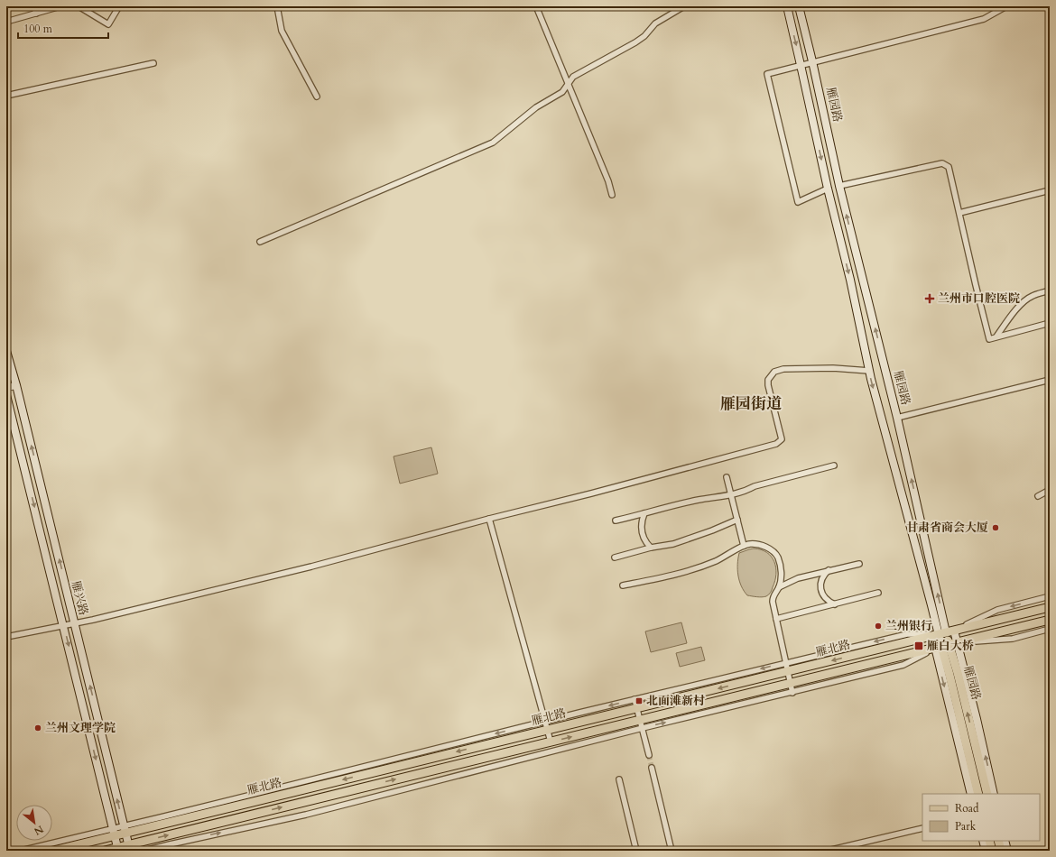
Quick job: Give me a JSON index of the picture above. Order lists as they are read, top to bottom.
{
  "streets": {
    "main road": ["雁园路", "雁兴路", "雁北路"]
  },
  "crossings": [
    ["雁园路", "雁北路"],
    ["雁兴路", "雁北路"]
  ],
  "districts": ["雁园街道"],
  "places": {
    "health": ["兰州市口腔医院"],
    "other": ["甘肃省商会大厦", "兰州银行", "兰州文理学院"],
    "transit": ["雁白大桥", "北面滩新村"]
  },
  "legend": ["Road", "Park"],
  "scale_bar": "100 m",
  "north": "bottom right"
}
